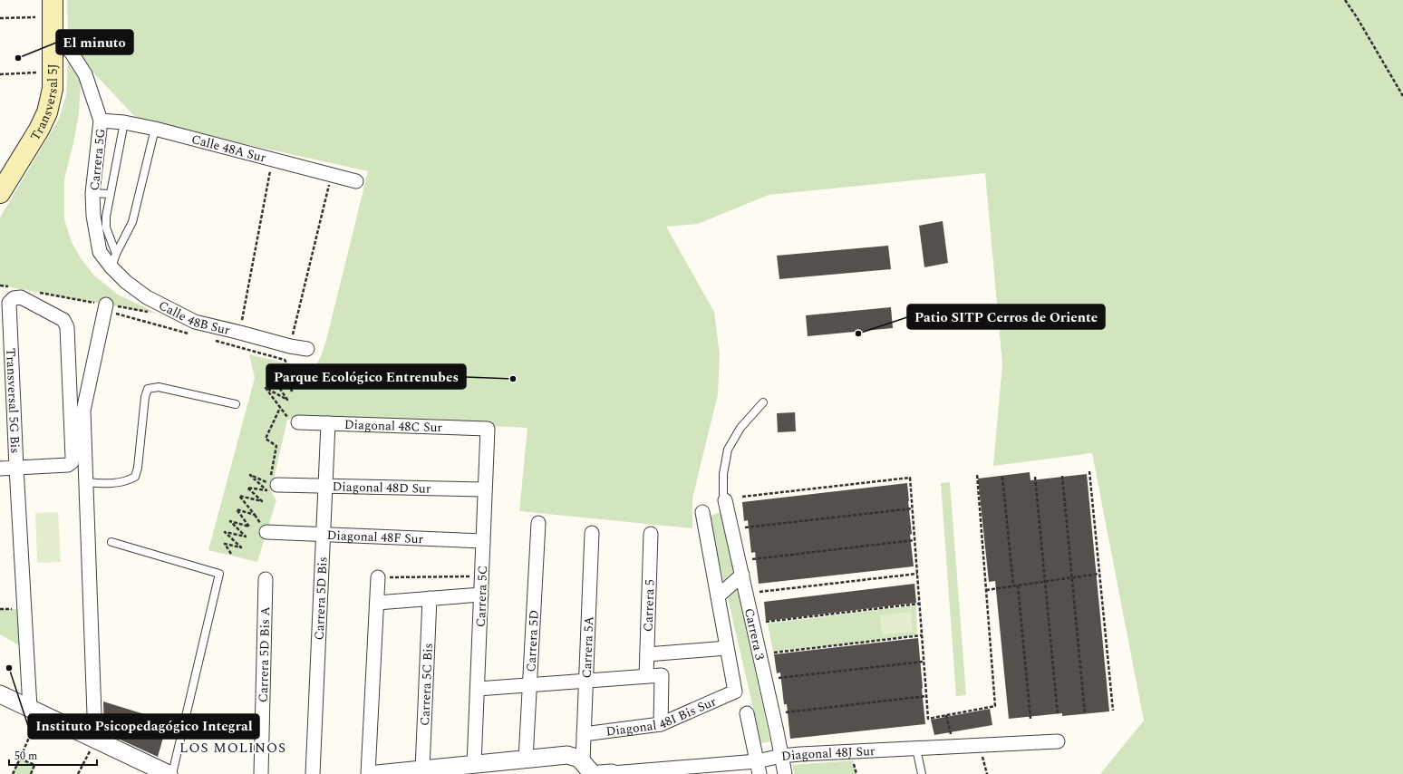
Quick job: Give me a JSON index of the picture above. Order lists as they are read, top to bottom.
{
  "streets": {
    "main road": ["Transversal 5J"],
    "street": [
      "Calle 48A Sur",
      "Carrera 5G",
      "Calle 48B Sur",
      "Transversal 5G Bis",
      "Diagonal 48C Sur",
      "Diagonal 48D Sur",
      "Diagonal 48F Sur",
      "Carrera 5C",
      "Carrera 5D Bis",
      "Carrera 5",
      "Carrera 3",
      "Carrera 5D",
      "Carrera 5A",
      "Carrera 5D Bis A",
      "Carrera 5C Bis",
      "Diagonal 48I Bis Sur",
      "Diagonal 48J Sur"
    ]
  },
  "crossings": [
    ["Transversal 5J", "Carrera 5G"],
    ["Calle 48A Sur", "Carrera 5G"],
    ["Carrera 5G", "Calle 48B Sur"],
    ["Diagonal 48C Sur", "Carrera 5C"],
    ["Diagonal 48C Sur", "Carrera 5D Bis"],
    ["Diagonal 48D Sur", "Carrera 5C"],
    ["Diagonal 48D Sur", "Carrera 5D Bis"],
    ["Diagonal 48F Sur", "Carrera 5C"],
    ["Diagonal 48F Sur", "Carrera 5D Bis"],
    ["Carrera 3", "Diagonal 48J Sur"],
    ["Carrera 5A", "Diagonal 48I Bis Sur"]
  ],
  "districts": ["LOS MOLINOS"],
  "places": [
    "El minuto",
    "Patio SITP Cerros de Oriente",
    "Parque Ecológico Entrenubes",
    "Instituto Psicopedagógico Integral"
  ],
  "scale_bar": "50 m"
}
